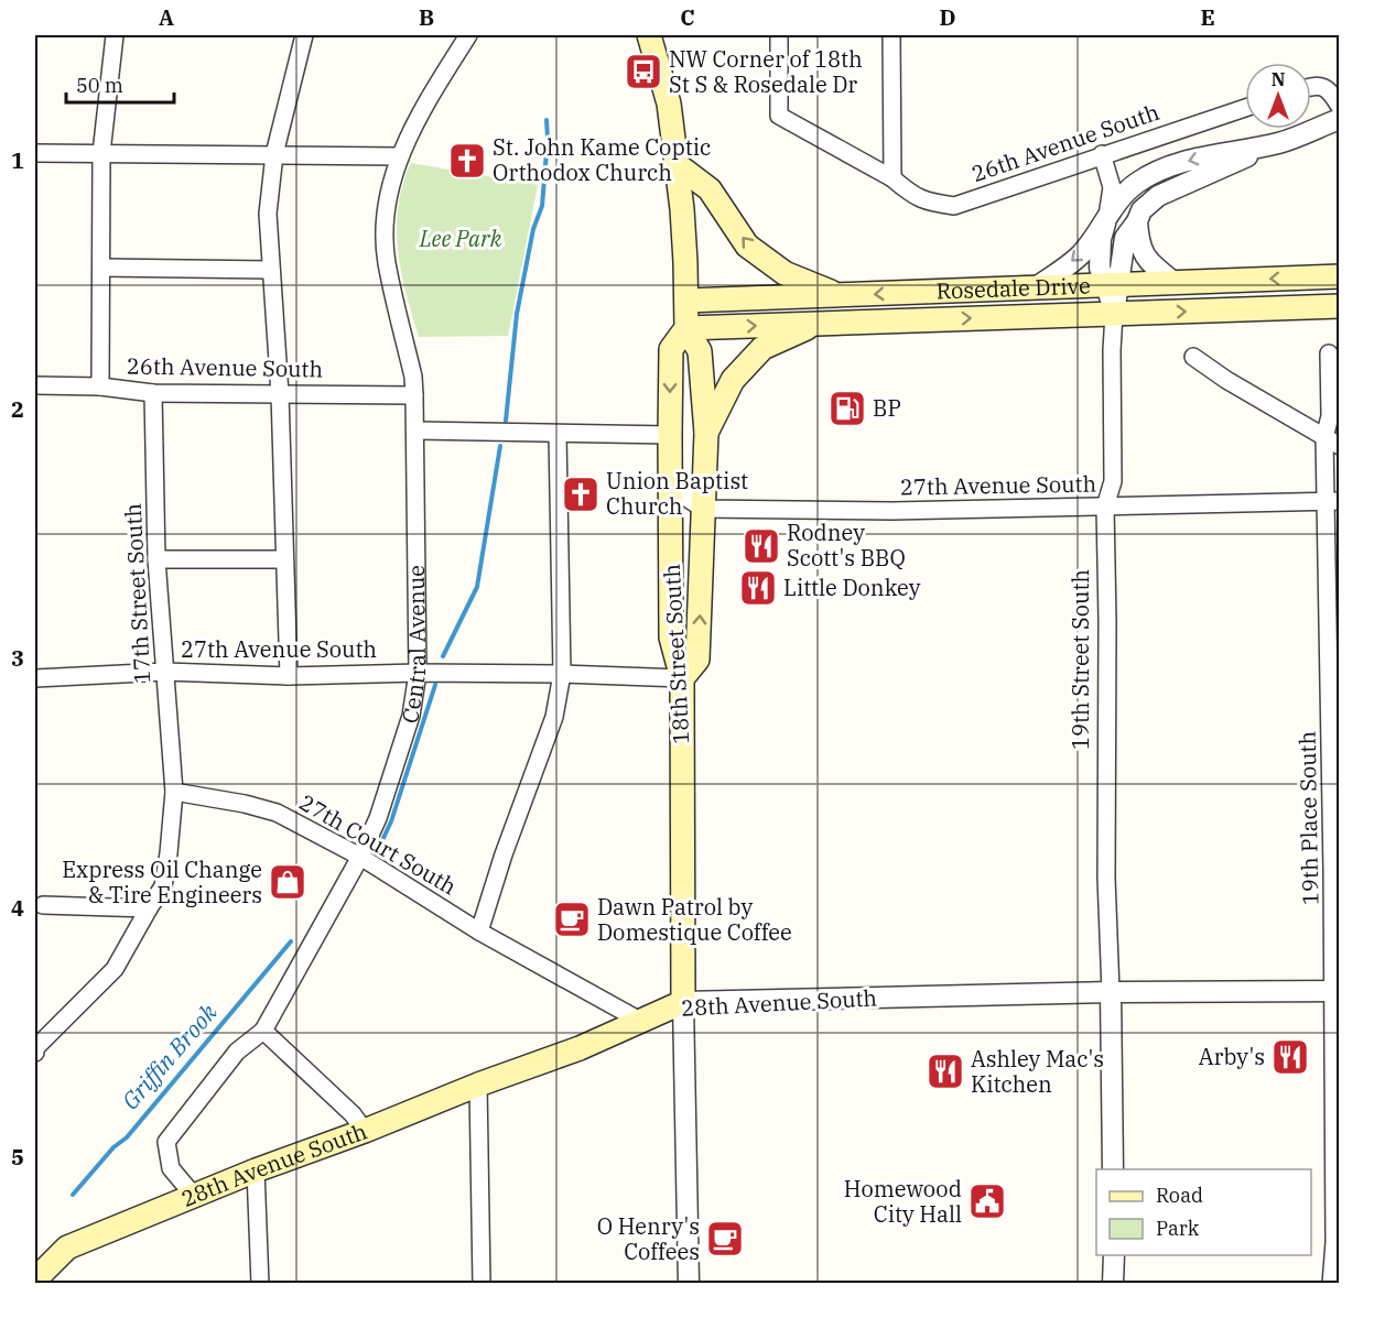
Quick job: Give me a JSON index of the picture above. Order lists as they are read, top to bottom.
{
  "streets": {
    "main road": ["Rosedale Drive", "18th Street South", "28th Avenue South"],
    "street": [
      "26th Avenue South",
      "27th Avenue South",
      "17th Street South",
      "Central Avenue",
      "19th Street South",
      "19th Place South",
      "27th Court South"
    ]
  },
  "crossings": [
    ["26th Avenue South", "17th Street South"],
    ["26th Avenue South", "Central Avenue"],
    ["Rosedale Drive", "18th Street South"],
    ["Rosedale Drive", "19th Street South"],
    ["27th Avenue South", "17th Street South"],
    ["27th Avenue South", "Central Avenue"],
    ["27th Avenue South", "18th Street South"],
    ["27th Avenue South", "19th Street South"],
    ["27th Avenue South", "19th Place South"],
    ["17th Street South", "27th Court South"],
    ["Central Avenue", "27th Court South"],
    ["Central Avenue", "28th Avenue South"],
    ["18th Street South", "28th Avenue South"],
    ["19th Street South", "28th Avenue South"],
    ["19th Place South", "28th Avenue South"],
    ["27th Court South", "28th Avenue South"]
  ],
  "water": ["Griffin Brook"],
  "parks": ["Lee Park"],
  "places": {
    "bus stop": ["NW Corner of 18th St S & Rosedale Dr"],
    "church": ["St. John Kame Coptic Orthodox Church", "Union Baptist Church"],
    "fuel station": ["BP"],
    "restaurant": [
      "Rodney Scott's BBQ",
      "Little Donkey",
      "Arby's",
      "Ashley Mac's Kitchen"
    ],
    "shop": ["Express Oil Change & Tire Engineers"],
    "cafe": ["Dawn Patrol by Domestique Coffee", "O Henry's Coffees"],
    "public building": ["Homewood City Hall"]
  },
  "legend": ["Road", "Park"],
  "scale_bar": "50 m",
  "north": "top",
  "grid": {
    "columns": [
      "A",
      "B",
      "C",
      "D",
      "E"
    ],
    "rows": [
      "1",
      "2",
      "3",
      "4",
      "5"
    ]
  }
}
